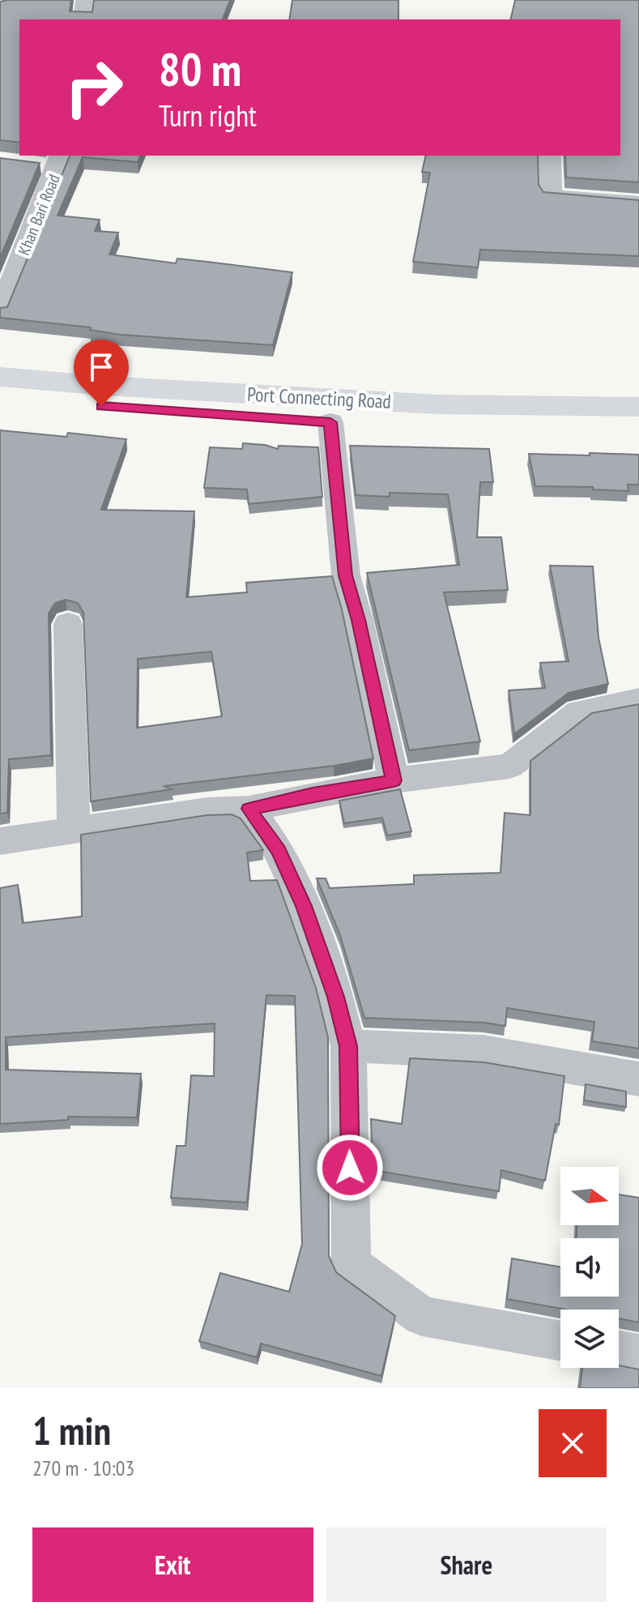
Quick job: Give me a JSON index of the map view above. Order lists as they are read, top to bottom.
{
  "streets": {
    "highway": ["Port Connecting Road"],
    "street": ["Khan Bari Road"]
  },
  "north": "right",
  "page": {
    "turn": ["80 m", "Turn right"],
    "heading": ["1 min", "270 m · 10:03"],
    "buttons": ["Exit", "Share"]
  }
}
